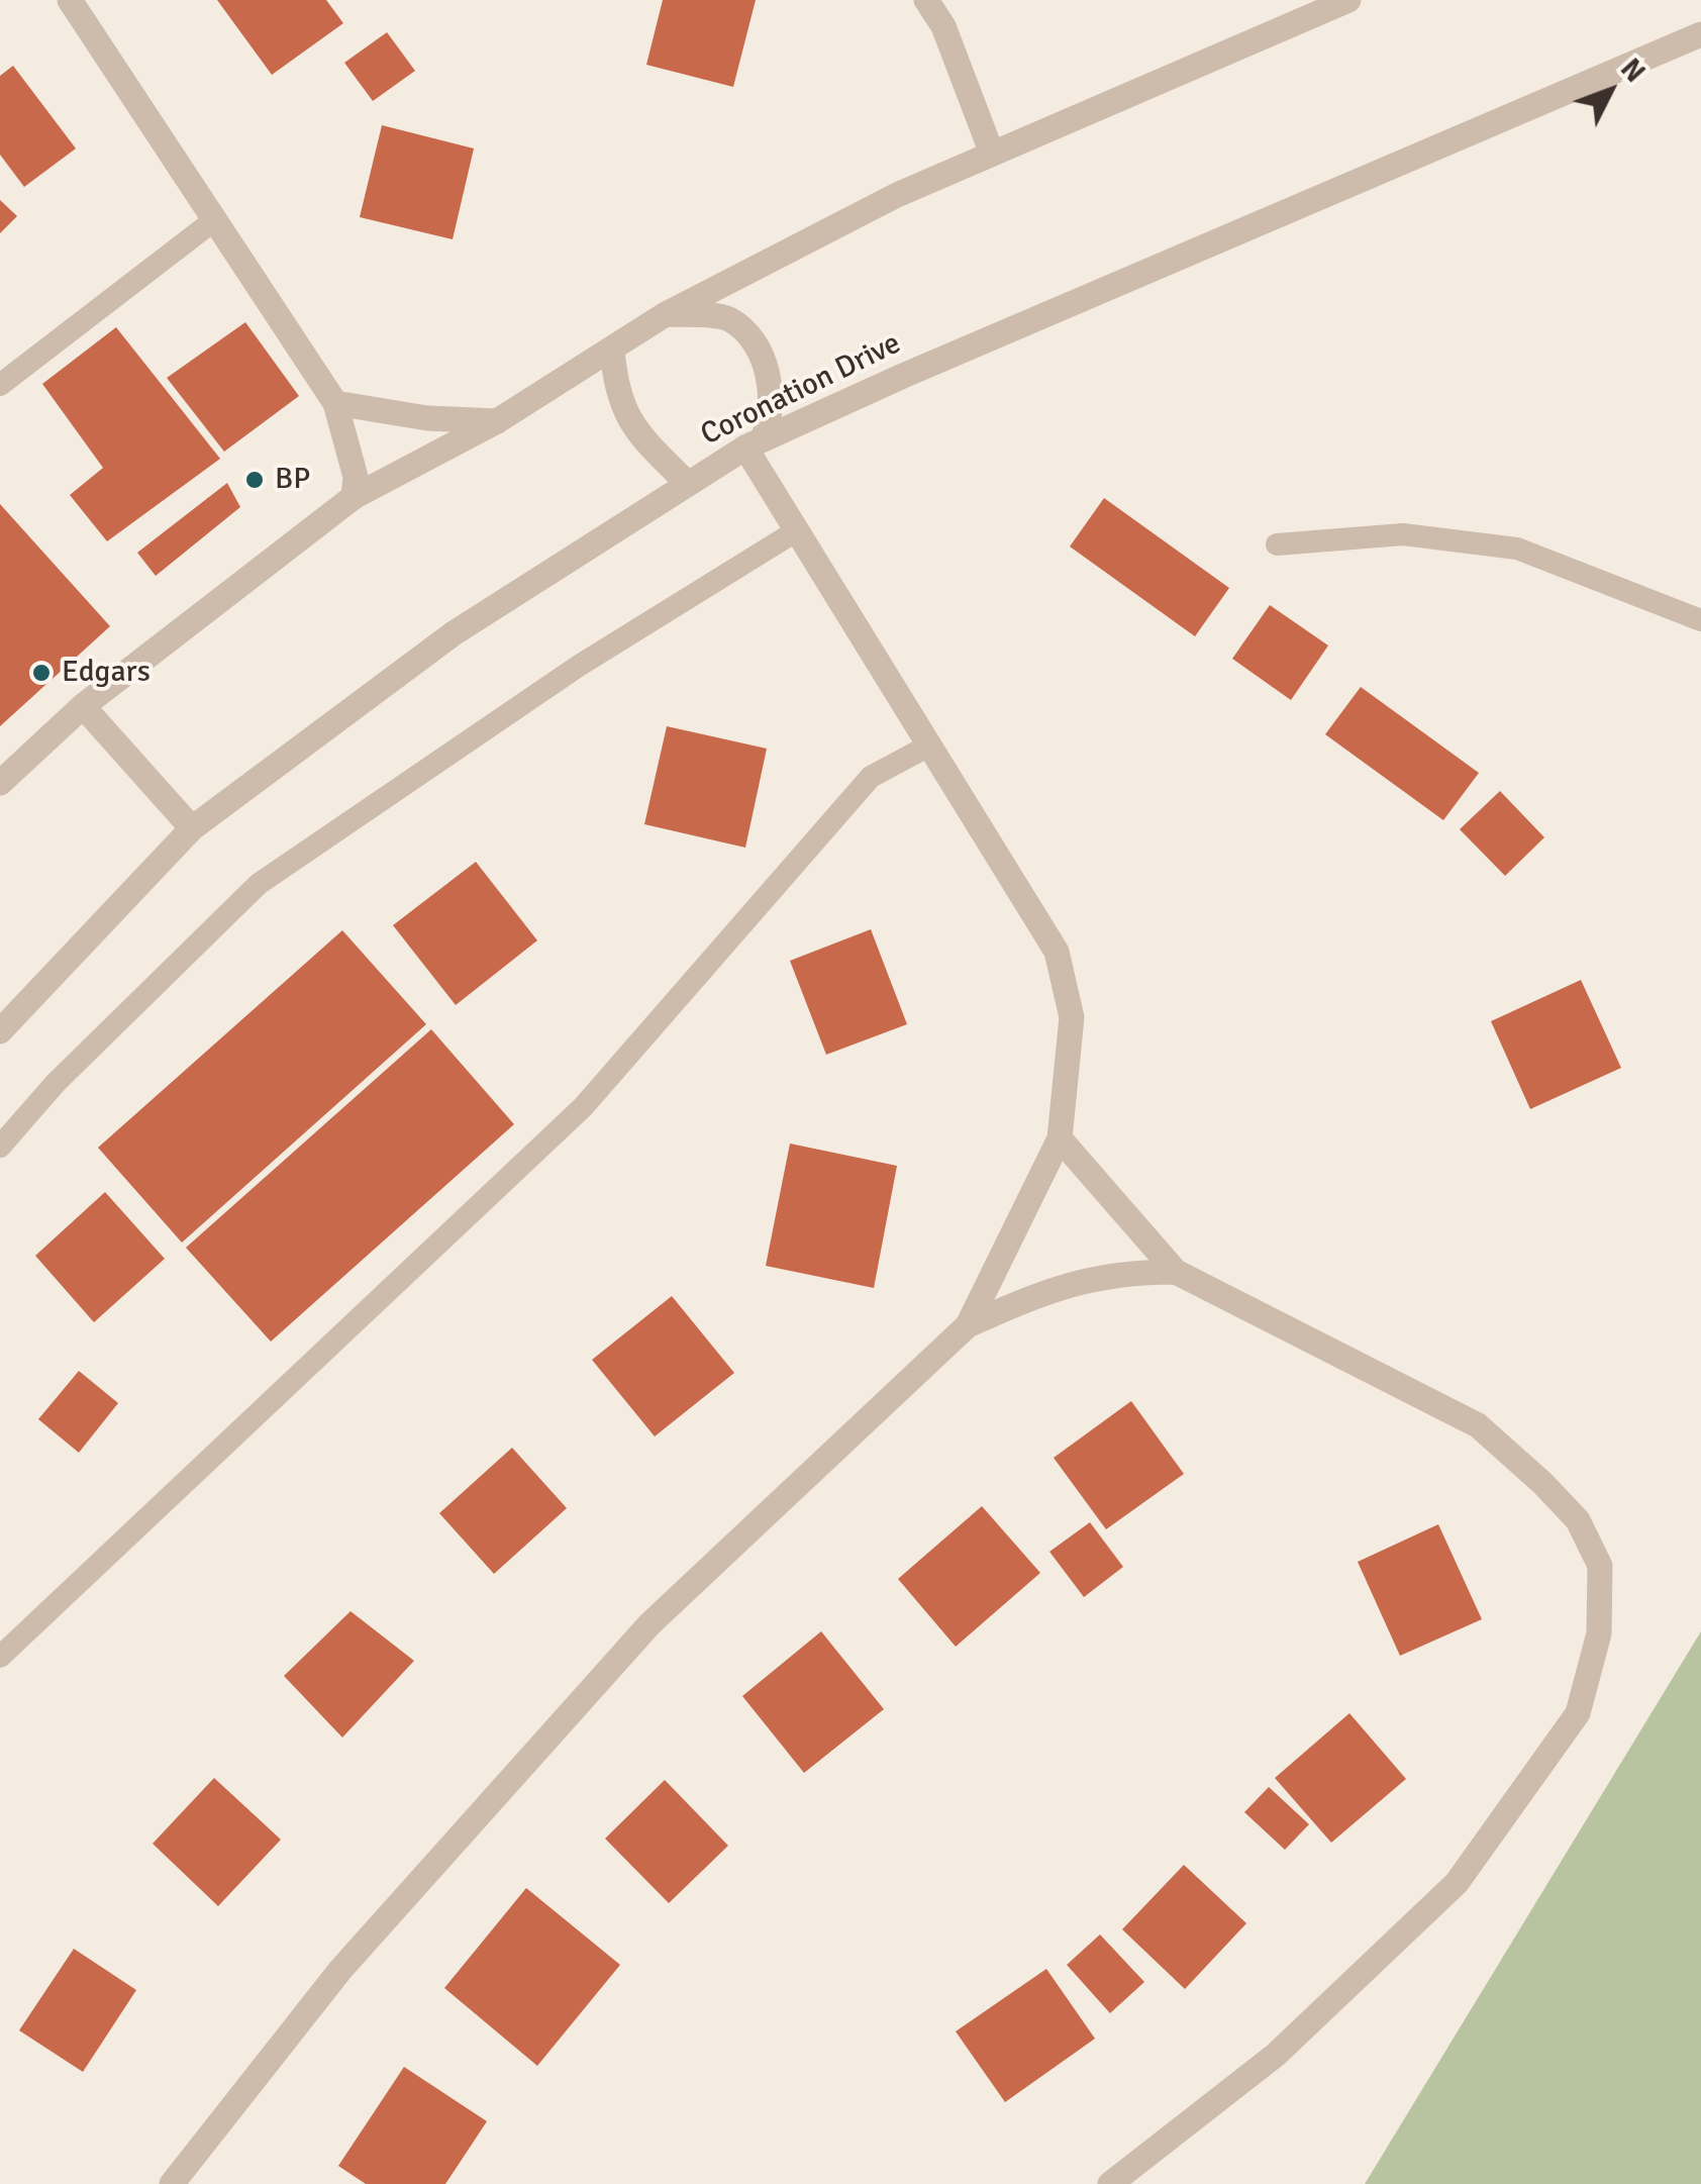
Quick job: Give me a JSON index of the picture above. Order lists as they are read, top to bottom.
{
  "streets": {
    "street": ["Coronation Drive"]
  },
  "places": ["BP", "Edgars"],
  "north": "top right"
}
